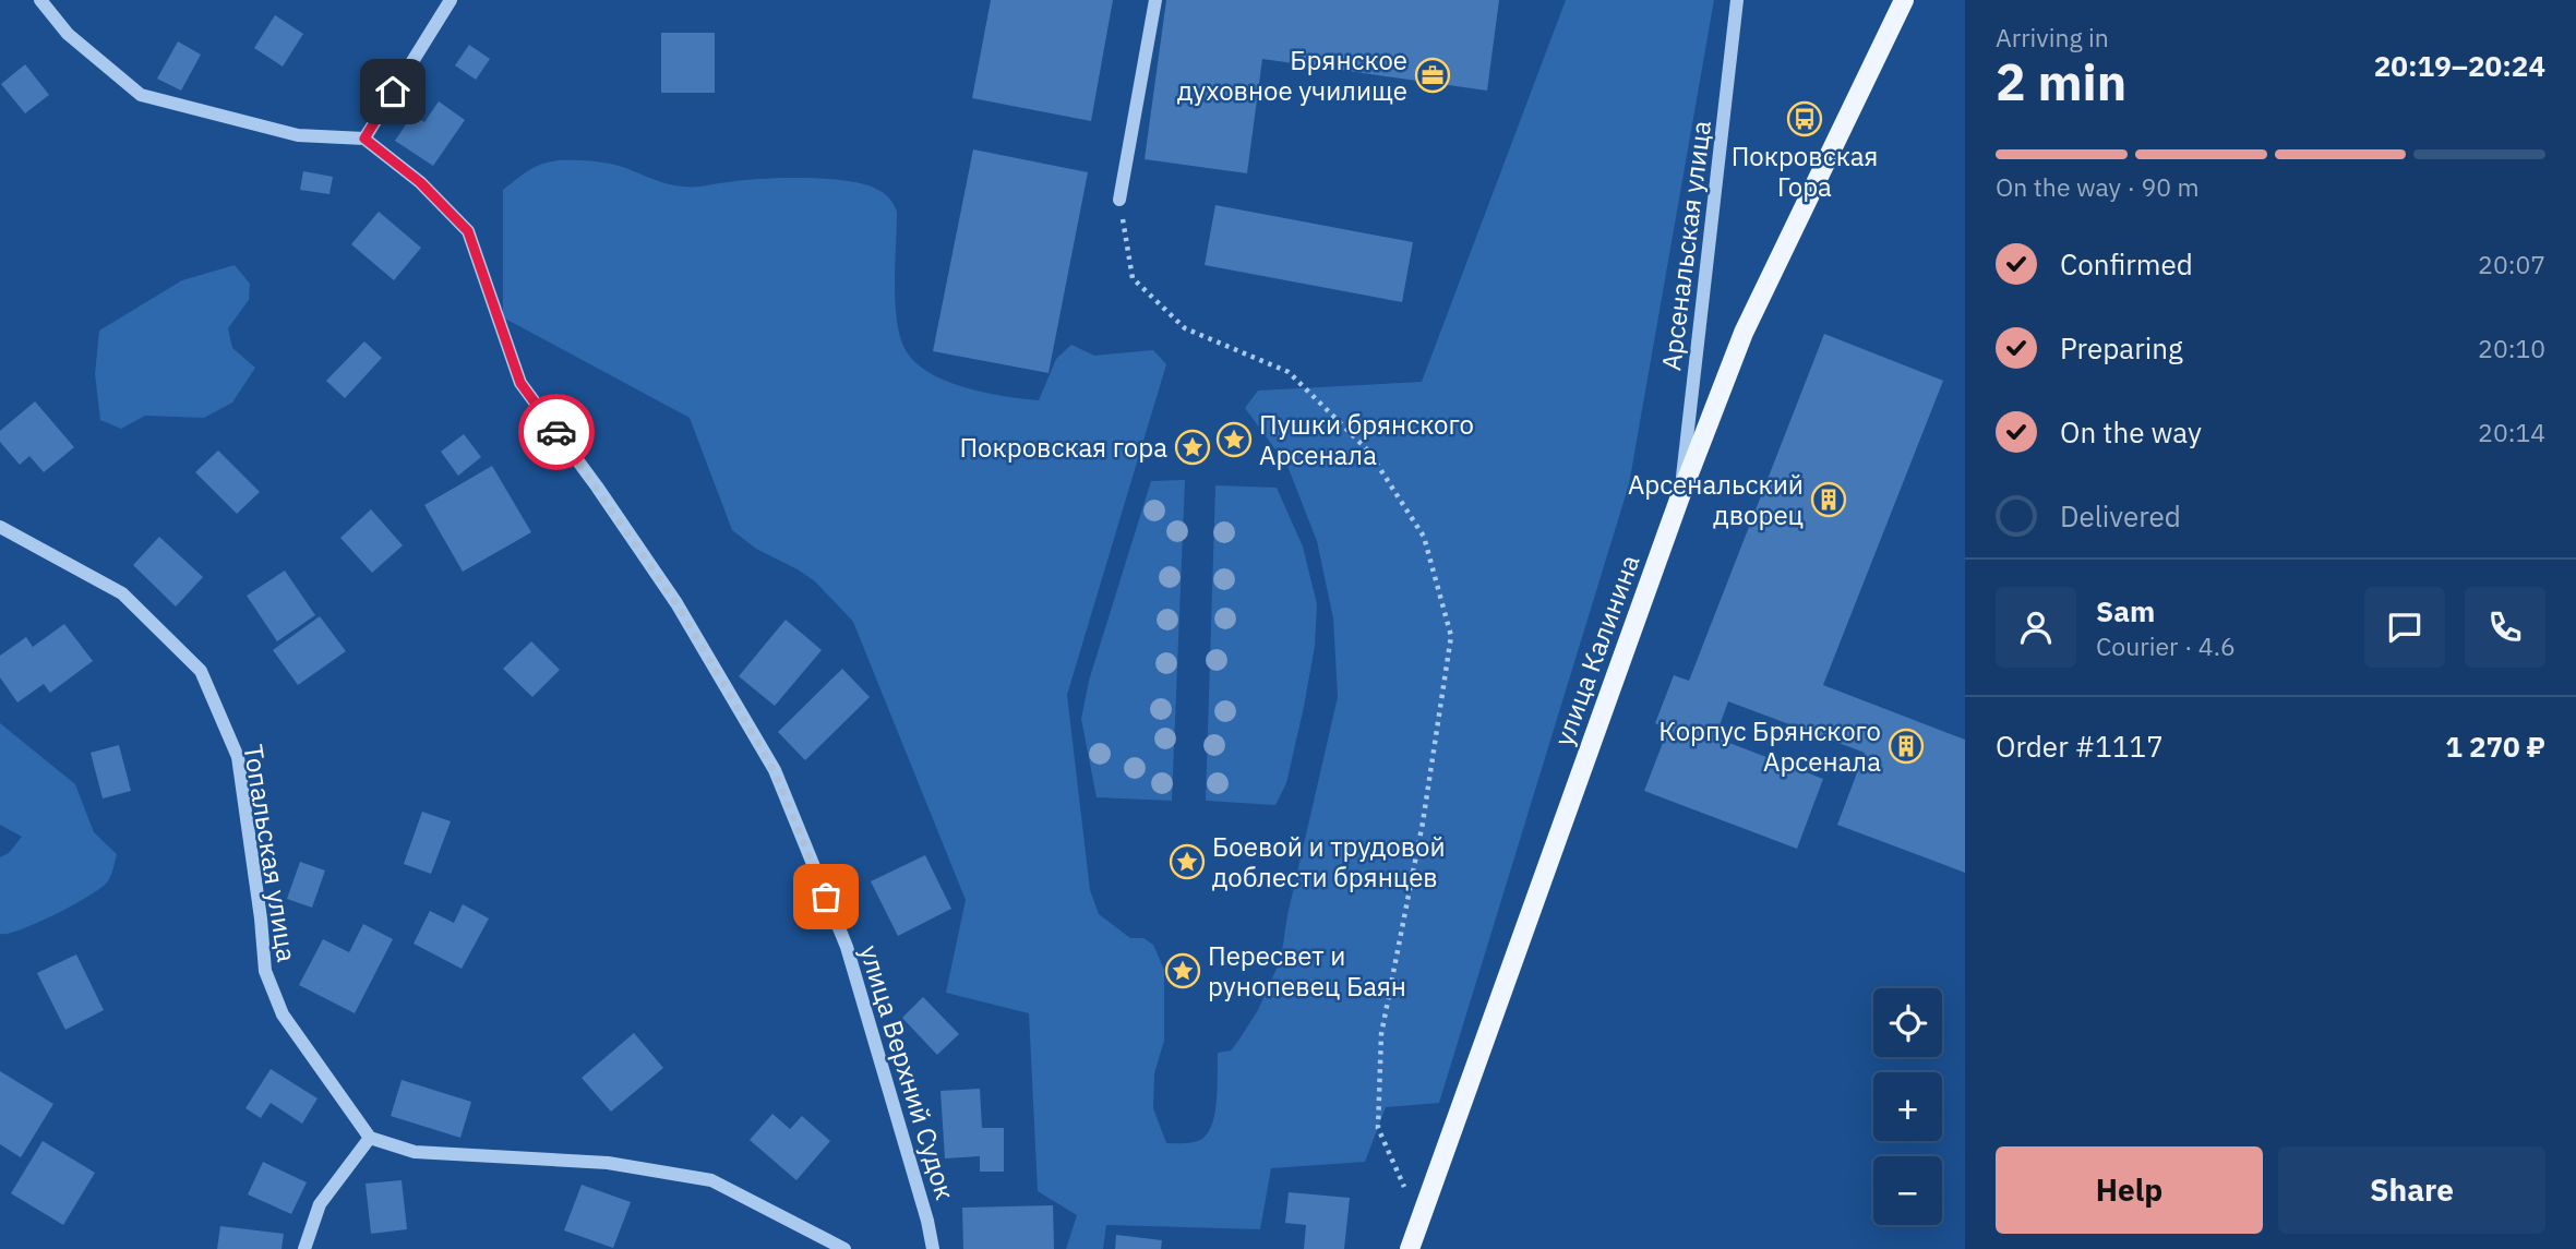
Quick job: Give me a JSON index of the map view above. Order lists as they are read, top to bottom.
{
  "streets": {
    "main road": ["улица Калинина"],
    "street": ["Арсенальская улица", "Топальская улица", "улица Верхний Судок"]
  },
  "crossings": [
    ["Арсенальская улица", "улица Калинина"]
  ],
  "places": {
    "office": ["Брянское духовное училище"],
    "bus stop": ["Покровская Гора"],
    "place": [
      "Пушки брянского Арсенала",
      "Покровская гора",
      "Боевой и трудовой доблести брянцев",
      "Пересвет и рунопевец Баян"
    ],
    "building": ["Арсенальский дворец", "Корпус Брянского Арсенала"]
  },
  "page": {
    "heading": ["2 min", "Arriving in", "20:19–20:24"],
    "panel": [
      "Sam",
      "Courier · 4.6",
      "Order #1117",
      "1 270 ₽"
    ],
    "bar": "On the way · 90 m",
    "list": [
      ["Confirmed", "20:07"],
      ["Preparing", "20:10"],
      ["On the way", "20:14"],
      "Delivered"
    ],
    "map_buttons": ["+", "−"],
    "buttons": ["Help", "Share"]
  }
}
